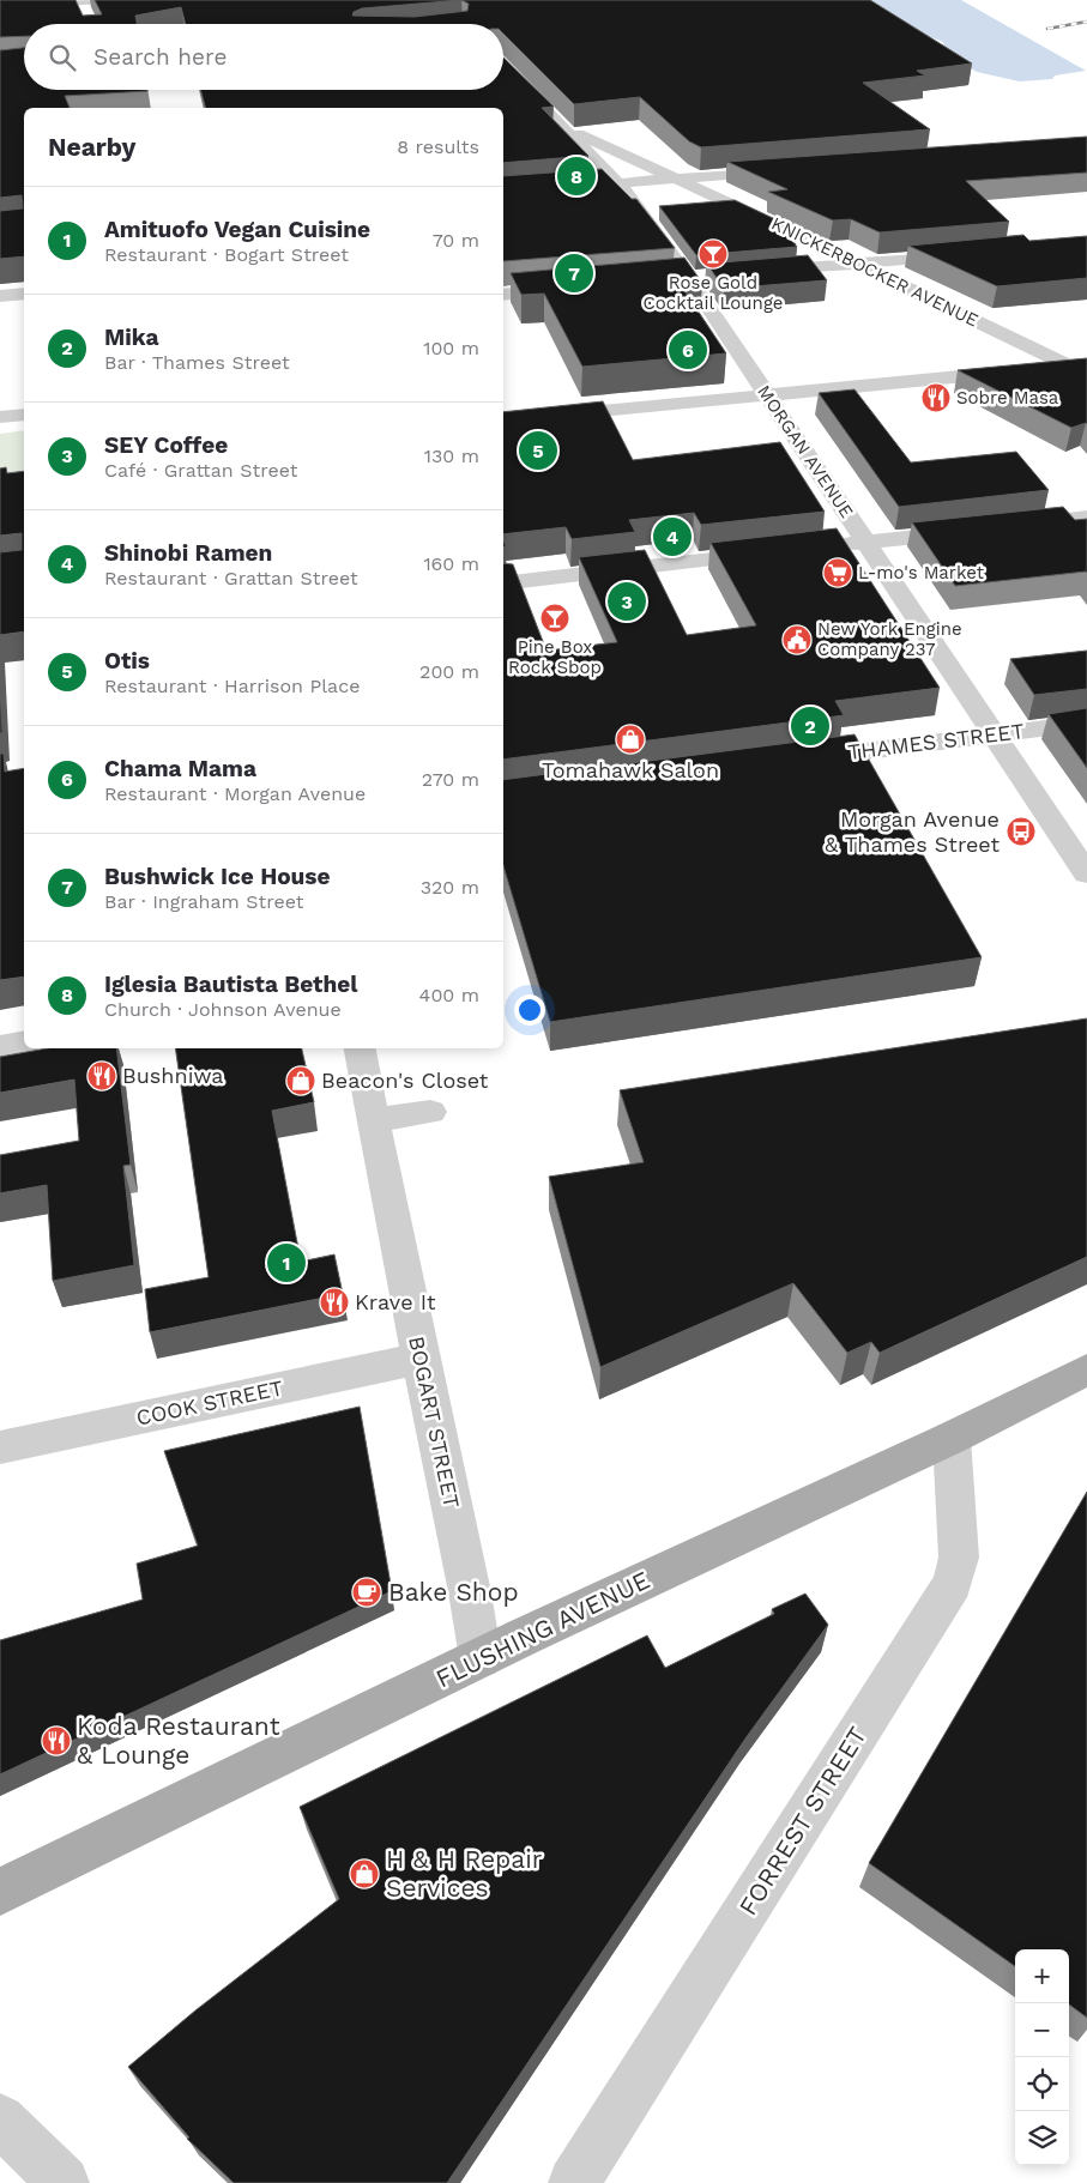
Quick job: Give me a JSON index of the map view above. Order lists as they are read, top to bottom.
{
  "streets": {
    "main road": ["FLUSHING AVENUE"],
    "street": [
      "KNICKERBOCKER AVENUE",
      "MORGAN AVENUE",
      "THAMES STREET",
      "COOK STREET",
      "BOGART STREET",
      "FORREST STREET"
    ]
  },
  "crossings": [
    ["KNICKERBOCKER AVENUE", "MORGAN AVENUE"],
    ["MORGAN AVENUE", "THAMES STREET"],
    ["COOK STREET", "BOGART STREET"],
    ["BOGART STREET", "FLUSHING AVENUE"],
    ["FLUSHING AVENUE", "FORREST STREET"]
  ],
  "places": {
    "bar": ["Rose Gold Cocktail Lounge", "Pine Box Rock Sbop"],
    "restaurant": [
      "Sobre Masa",
      "Bushniwa",
      "Krave It",
      "Koda Restaurant & Lounge"
    ],
    "supermarket": ["L-mo's Market"],
    "public building": ["New York Engine Company 237"],
    "shop": ["Tomahawk Salon", "Beacon's Closet", "H & H Repair Services"],
    "bus stop": ["Morgan Avenue & Thames Street"],
    "cafe": ["Bake Shop"]
  },
  "page": {
    "search": "Search here",
    "heading": ["Nearby", "8 results"],
    "pins": [
      "8",
      "7",
      "6",
      "5",
      "4",
      "3",
      "2",
      "1"
    ],
    "list": [
      {
        "mark": "1",
        "name": "Amituofo Vegan Cuisine",
        "note": "Restaurant · Bogart Street",
        "value": "70 m"
      },
      {
        "mark": "2",
        "name": "Mika",
        "note": "Bar · Thames Street",
        "value": "100 m"
      },
      {
        "mark": "3",
        "name": "SEY Coffee",
        "note": "Café · Grattan Street",
        "value": "130 m"
      },
      {
        "mark": "4",
        "name": "Shinobi Ramen",
        "note": "Restaurant · Grattan Street",
        "value": "160 m"
      },
      {
        "mark": "5",
        "name": "Otis",
        "note": "Restaurant · Harrison Place",
        "value": "200 m"
      },
      {
        "mark": "6",
        "name": "Chama Mama",
        "note": "Restaurant · Morgan Avenue",
        "value": "270 m"
      },
      {
        "mark": "7",
        "name": "Bushwick Ice House",
        "note": "Bar · Ingraham Street",
        "value": "320 m"
      },
      {
        "mark": "8",
        "name": "Iglesia Bautista Bethel",
        "note": "Church · Johnson Avenue",
        "value": "400 m"
      }
    ],
    "map_buttons": ["+", "−"]
  }
}
